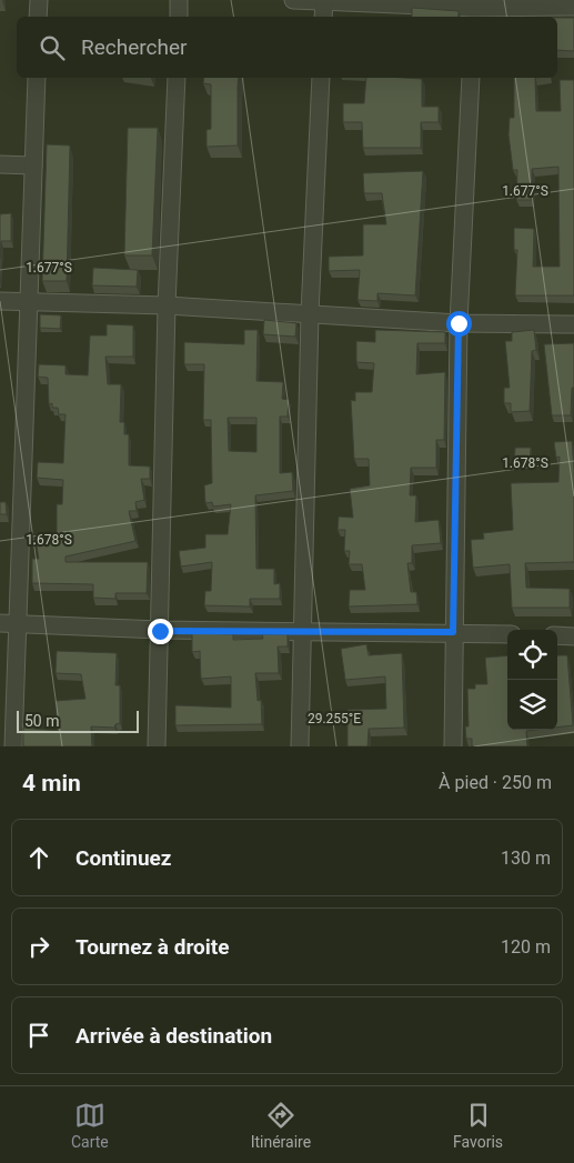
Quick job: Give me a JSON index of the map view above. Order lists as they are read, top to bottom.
{
  "scale_bar": "50 m",
  "page": {
    "search": "Rechercher",
    "scale": "50 m",
    "heading": ["4 min", "À pied · 250 m"],
    "list": [
      ["Continuez", "130 m"],
      ["Tournez à droite", "120 m"],
      "Arrivée à destination"
    ],
    "nav": ["Carte", "Itinéraire", "Favoris"]
  },
  "coordinates": ["1.677°S", "1.678°S", "29.255°E"]
}
